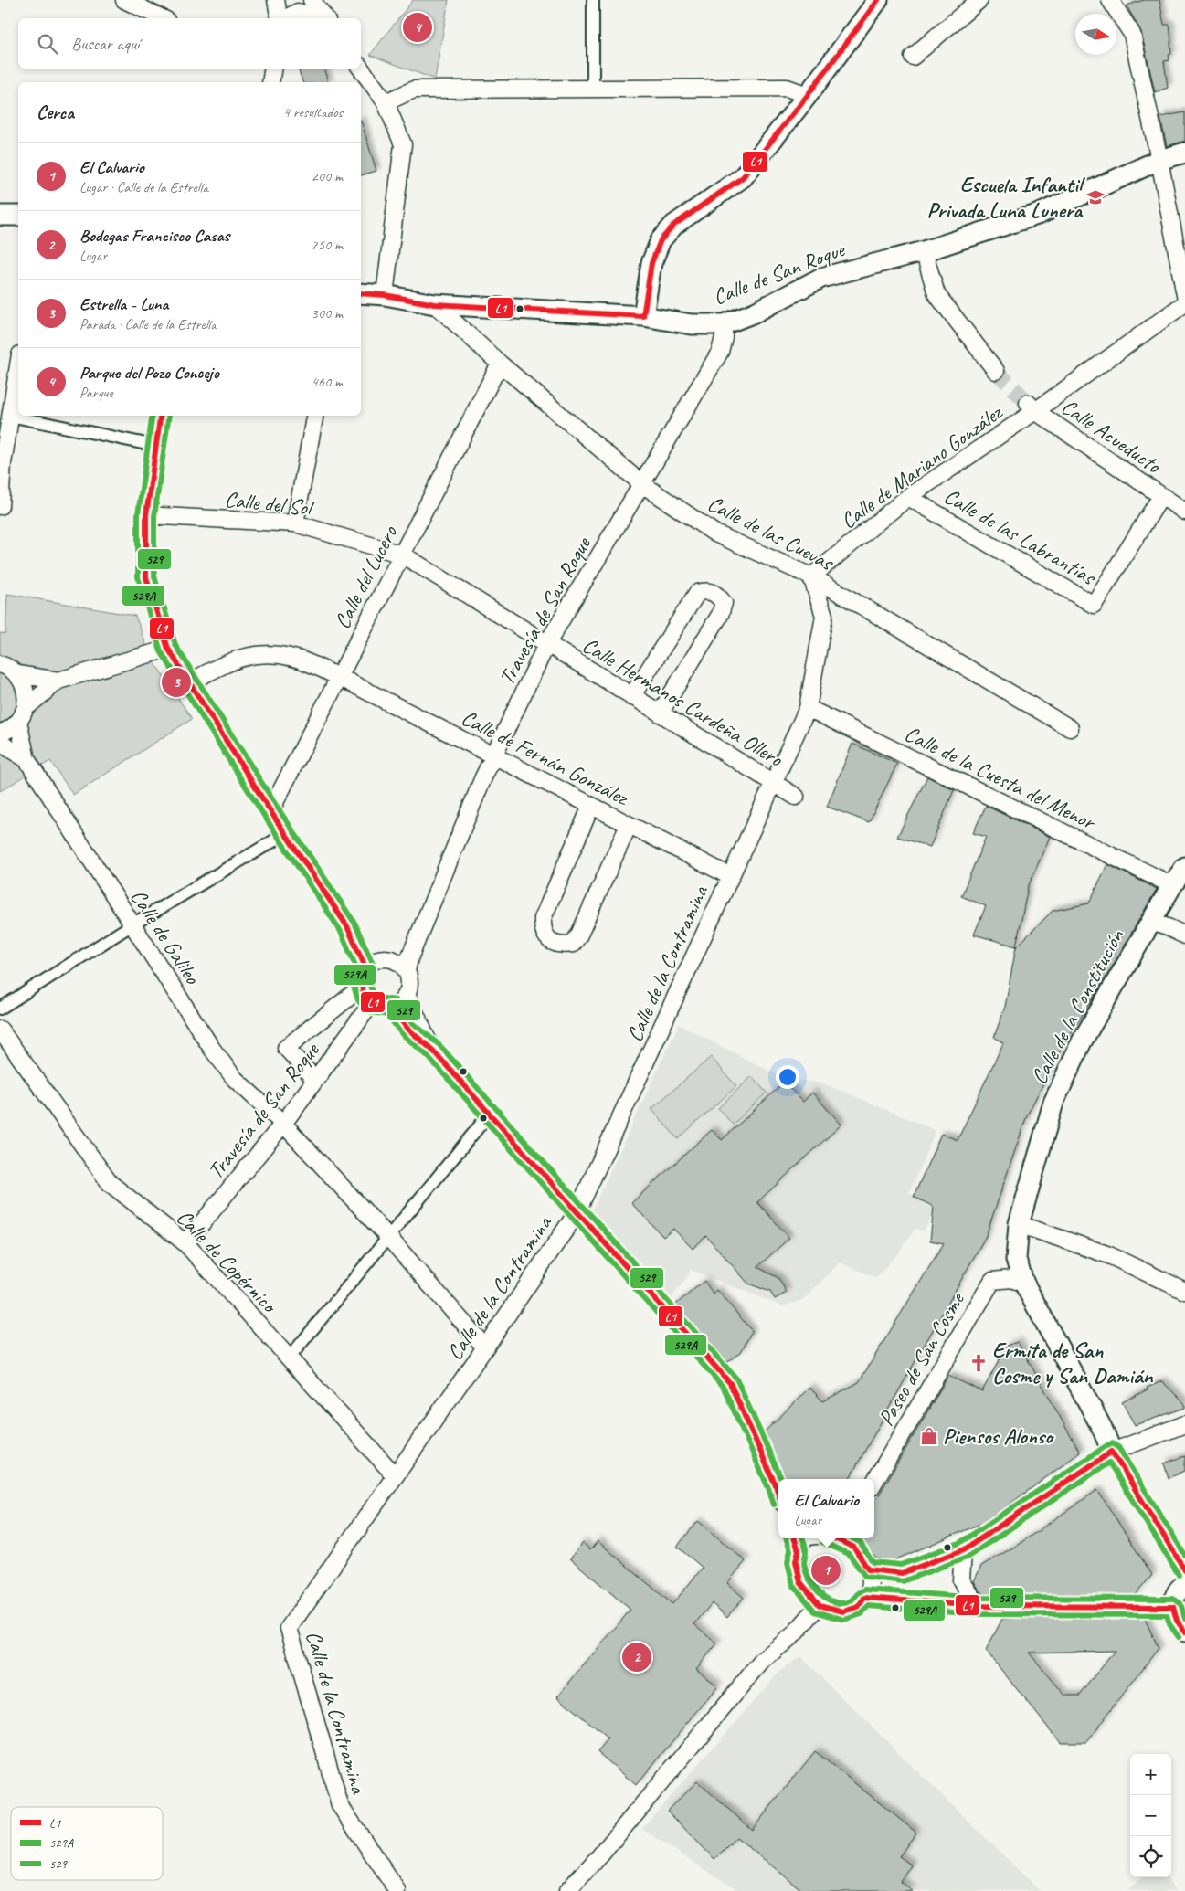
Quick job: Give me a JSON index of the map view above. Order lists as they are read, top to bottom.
{
  "streets": {
    "street": [
      "Calle de San Roque",
      "Calle Acueducto",
      "Calle de Mariano González",
      "Calle del Sol",
      "Calle de las Cuevas",
      "Calle de las Labrantías",
      "Calle del Lucero",
      "Travesía de San Roque",
      "Calle Hermanos Cardeña Ollero",
      "Calle de Fernán González",
      "Calle de la Cuesta del Menor",
      "Calle de Galileo",
      "Calle de la Contramina",
      "Calle de la Constitución",
      "Calle de Copérnico",
      "Paseo de San Cosme"
    ]
  },
  "crossings": [
    ["Calle de San Roque", "Calle de Mariano González"],
    ["Calle de San Roque", "Calle de las Cuevas"],
    ["Calle de San Roque", "Travesía de San Roque"],
    ["Calle Acueducto", "Calle de Mariano González"],
    ["Calle Acueducto", "Calle de las Labrantías"],
    ["Calle de Mariano González", "Calle de las Cuevas"],
    ["Calle de Mariano González", "Calle de las Labrantías"],
    ["Calle de Mariano González", "Calle de la Contramina"],
    ["Calle del Sol", "Calle del Lucero"],
    ["Calle del Sol", "Travesía de San Roque"],
    ["Calle del Sol", "Calle Hermanos Cardeña Ollero"],
    ["Calle de las Cuevas", "Calle del Lucero"],
    ["Calle de las Cuevas", "Travesía de San Roque"],
    ["Calle de las Cuevas", "Calle de la Contramina"],
    ["Calle del Lucero", "Calle de Fernán González"],
    ["Travesía de San Roque", "Calle Hermanos Cardeña Ollero"],
    ["Travesía de San Roque", "Calle de Fernán González"],
    ["Travesía de San Roque", "Calle de Galileo"],
    ["Travesía de San Roque", "Calle de Copérnico"],
    ["Calle Hermanos Cardeña Ollero", "Calle de la Contramina"],
    ["Calle de Fernán González", "Calle de la Contramina"],
    ["Calle de la Cuesta del Menor", "Calle de la Contramina"],
    ["Calle de la Cuesta del Menor", "Calle de la Constitución"],
    ["Calle de Galileo", "Calle de la Contramina"],
    ["Calle de la Contramina", "Calle de Copérnico"],
    ["Calle de la Constitución", "Paseo de San Cosme"]
  ],
  "places": {
    "school or university": ["Escuela Infantil Privada Luna Lunera"],
    "church": ["Ermita de San Cosme y San Damián"],
    "shop": ["Piensos Alonso"]
  },
  "lines": ["transit line L1", "transit line 529A", "transit line 529"],
  "legend": ["L1", "529A", "529"],
  "north": "right",
  "page": {
    "pins": [
      "4",
      "3",
      "1",
      "2"
    ],
    "search": "Buscar aquí",
    "heading": ["Cerca", "4 resultados"],
    "list": [
      {
        "mark": "1",
        "name": "El Calvario",
        "note": "Lugar · Calle de la Estrella",
        "value": "200 m"
      },
      {
        "mark": "2",
        "name": "Bodegas Francisco Casas",
        "note": "Lugar",
        "value": "250 m"
      },
      {
        "mark": "3",
        "name": "Estrella - Luna",
        "note": "Parada · Calle de la Estrella",
        "value": "300 m"
      },
      {
        "mark": "4",
        "name": "Parque del Pozo Concejo",
        "note": "Parque",
        "value": "460 m"
      }
    ],
    "popup": ["El Calvario", "Lugar"],
    "map_buttons": ["+", "−"]
  }
}
